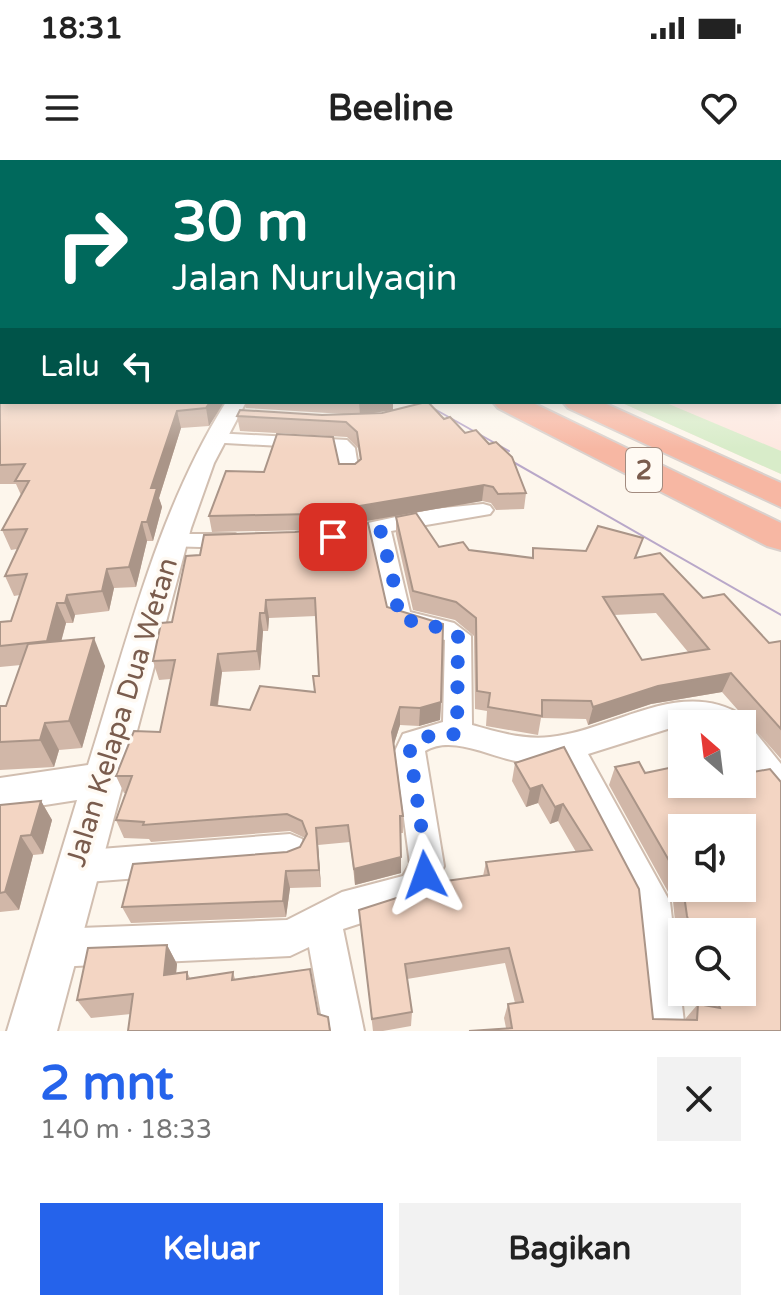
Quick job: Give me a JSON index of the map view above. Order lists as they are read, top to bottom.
{
  "streets": {
    "highway": ["2"],
    "street": ["Jalan Kelapa Dua Wetan"]
  },
  "north": "top left",
  "page": {
    "status": "18:31",
    "header": "Beeline",
    "turn": ["30 m", "Jalan Nurulyaqin"],
    "then": "Lalu",
    "heading": ["2 mnt", "140 m · 18:33"],
    "buttons": ["Keluar", "Bagikan"]
  }
}
